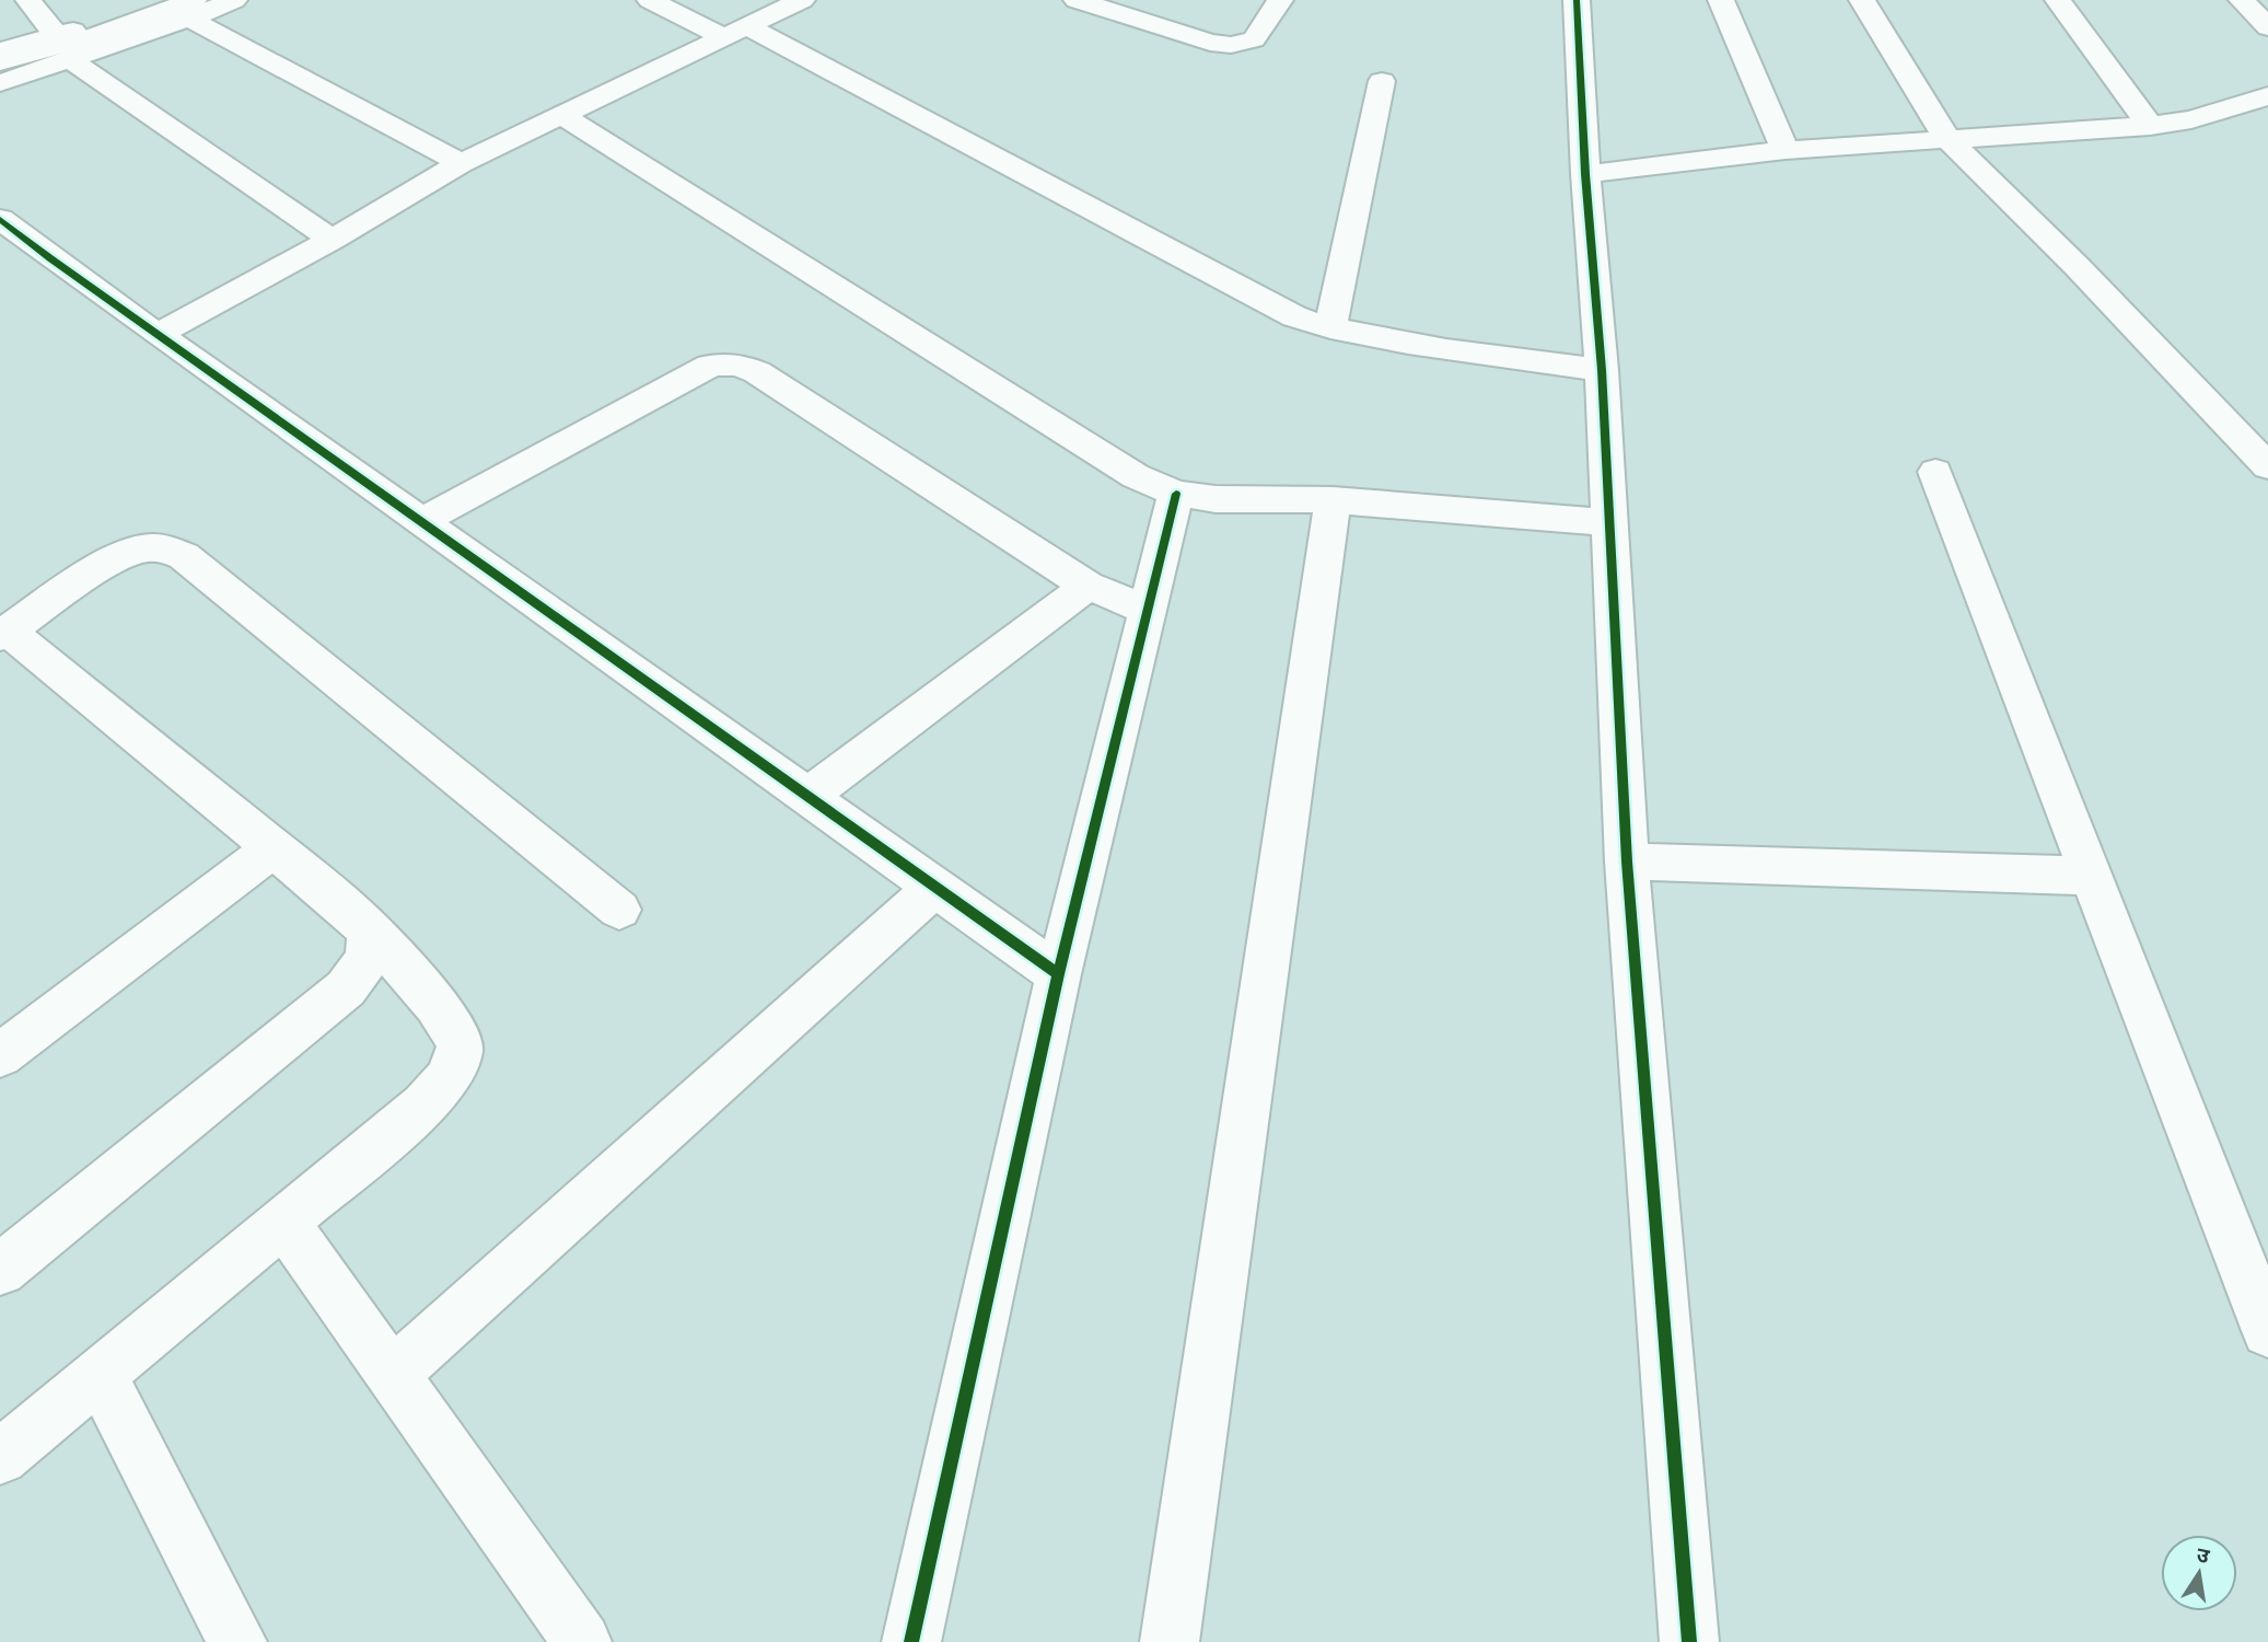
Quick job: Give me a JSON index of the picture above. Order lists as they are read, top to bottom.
{
  "north": "top"
}
